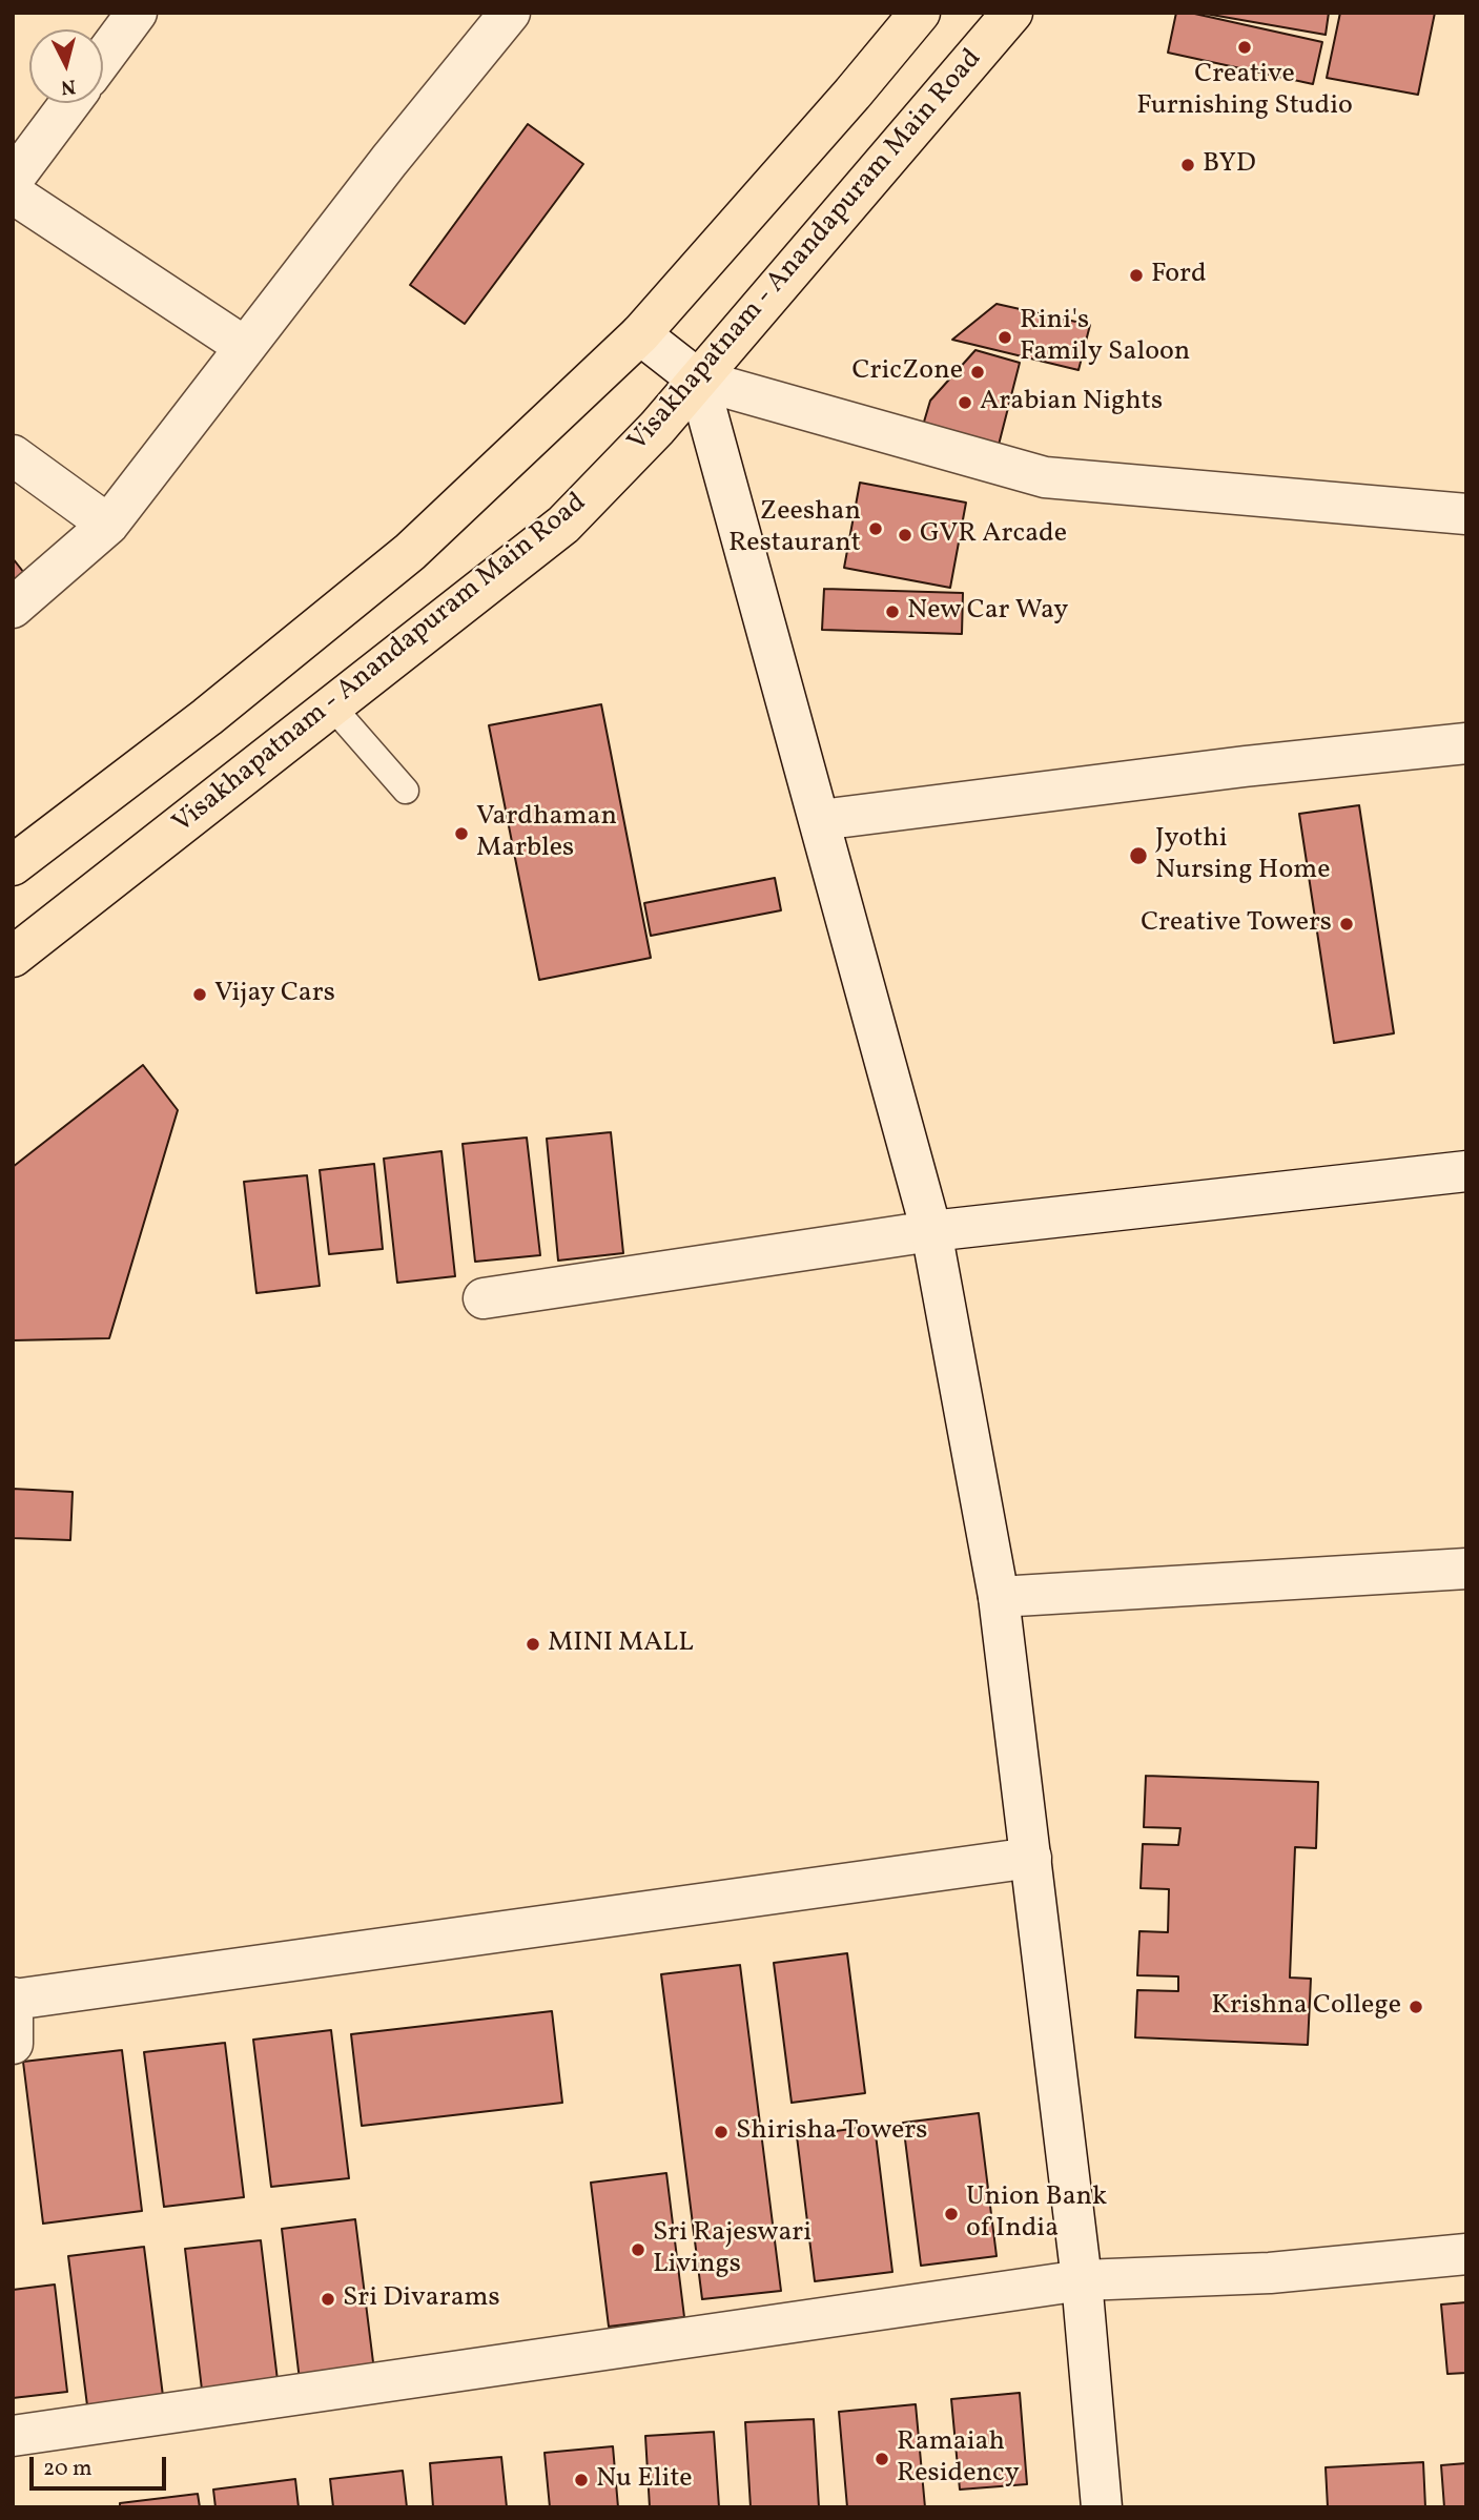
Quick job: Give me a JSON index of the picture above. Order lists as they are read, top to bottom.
{
  "streets": {
    "main road": ["Visakhapatnam - Anandapuram Main Road"]
  },
  "places": [
    "Creative Furnishing Studio",
    "BYD",
    "Ford",
    "Rini's Family Saloon",
    "CricZone",
    "Arabian Nights",
    "Zeeshan Restaurant",
    "GVR Arcade",
    "New Car Way",
    "Vardhaman Marbles",
    "Jyothi Nursing Home",
    "Creative Towers",
    "Vijay Cars",
    "MINI MALL",
    "Krishna College",
    "Shirisha Towers",
    "Union Bank of India",
    "Sri Rajeswari Livings",
    "Sri Divarams",
    "Ramaiah Residency",
    "Nu Elite"
  ],
  "scale_bar": "20 m",
  "north": "bottom"
}
